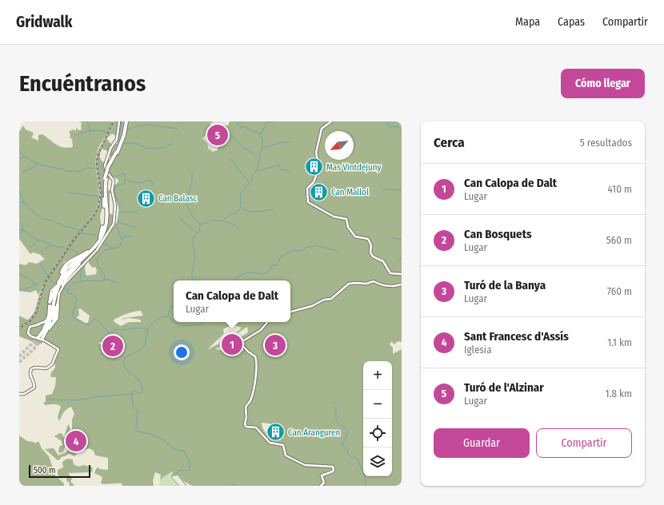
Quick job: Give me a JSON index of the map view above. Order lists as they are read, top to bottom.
{
  "places": {
    "building": [
      "Mas Vintdejuny",
      "Can Mallol",
      "Can Balasc",
      "Can Aranguren"
    ]
  },
  "scale_bar": "500 m",
  "north": "bottom left",
  "page": {
    "header": "Gridwalk",
    "nav": ["Mapa", "Capas", "Compartir"],
    "buttons": [
      "Cómo llegar",
      ["Guardar", "Compartir"]
    ],
    "title": "Encuéntranos",
    "heading": ["Cerca", "5 resultados"],
    "pins": [
      "5",
      "1",
      "3",
      "2",
      "4"
    ],
    "list": [
      {
        "mark": "1",
        "name": "Can Calopa de Dalt",
        "note": "Lugar",
        "value": "410 m"
      },
      {
        "mark": "2",
        "name": "Can Bosquets",
        "note": "Lugar",
        "value": "560 m"
      },
      {
        "mark": "3",
        "name": "Turó de la Banya",
        "note": "Lugar",
        "value": "760 m"
      },
      {
        "mark": "4",
        "name": "Sant Francesc d'Assís",
        "note": "Iglesia",
        "value": "1.1 km"
      },
      {
        "mark": "5",
        "name": "Turó de l'Alzinar",
        "note": "Lugar",
        "value": "1.8 km"
      }
    ],
    "popup": ["Can Calopa de Dalt", "Lugar"],
    "map_buttons": ["+", "−"],
    "scale": "500 m"
  }
}
